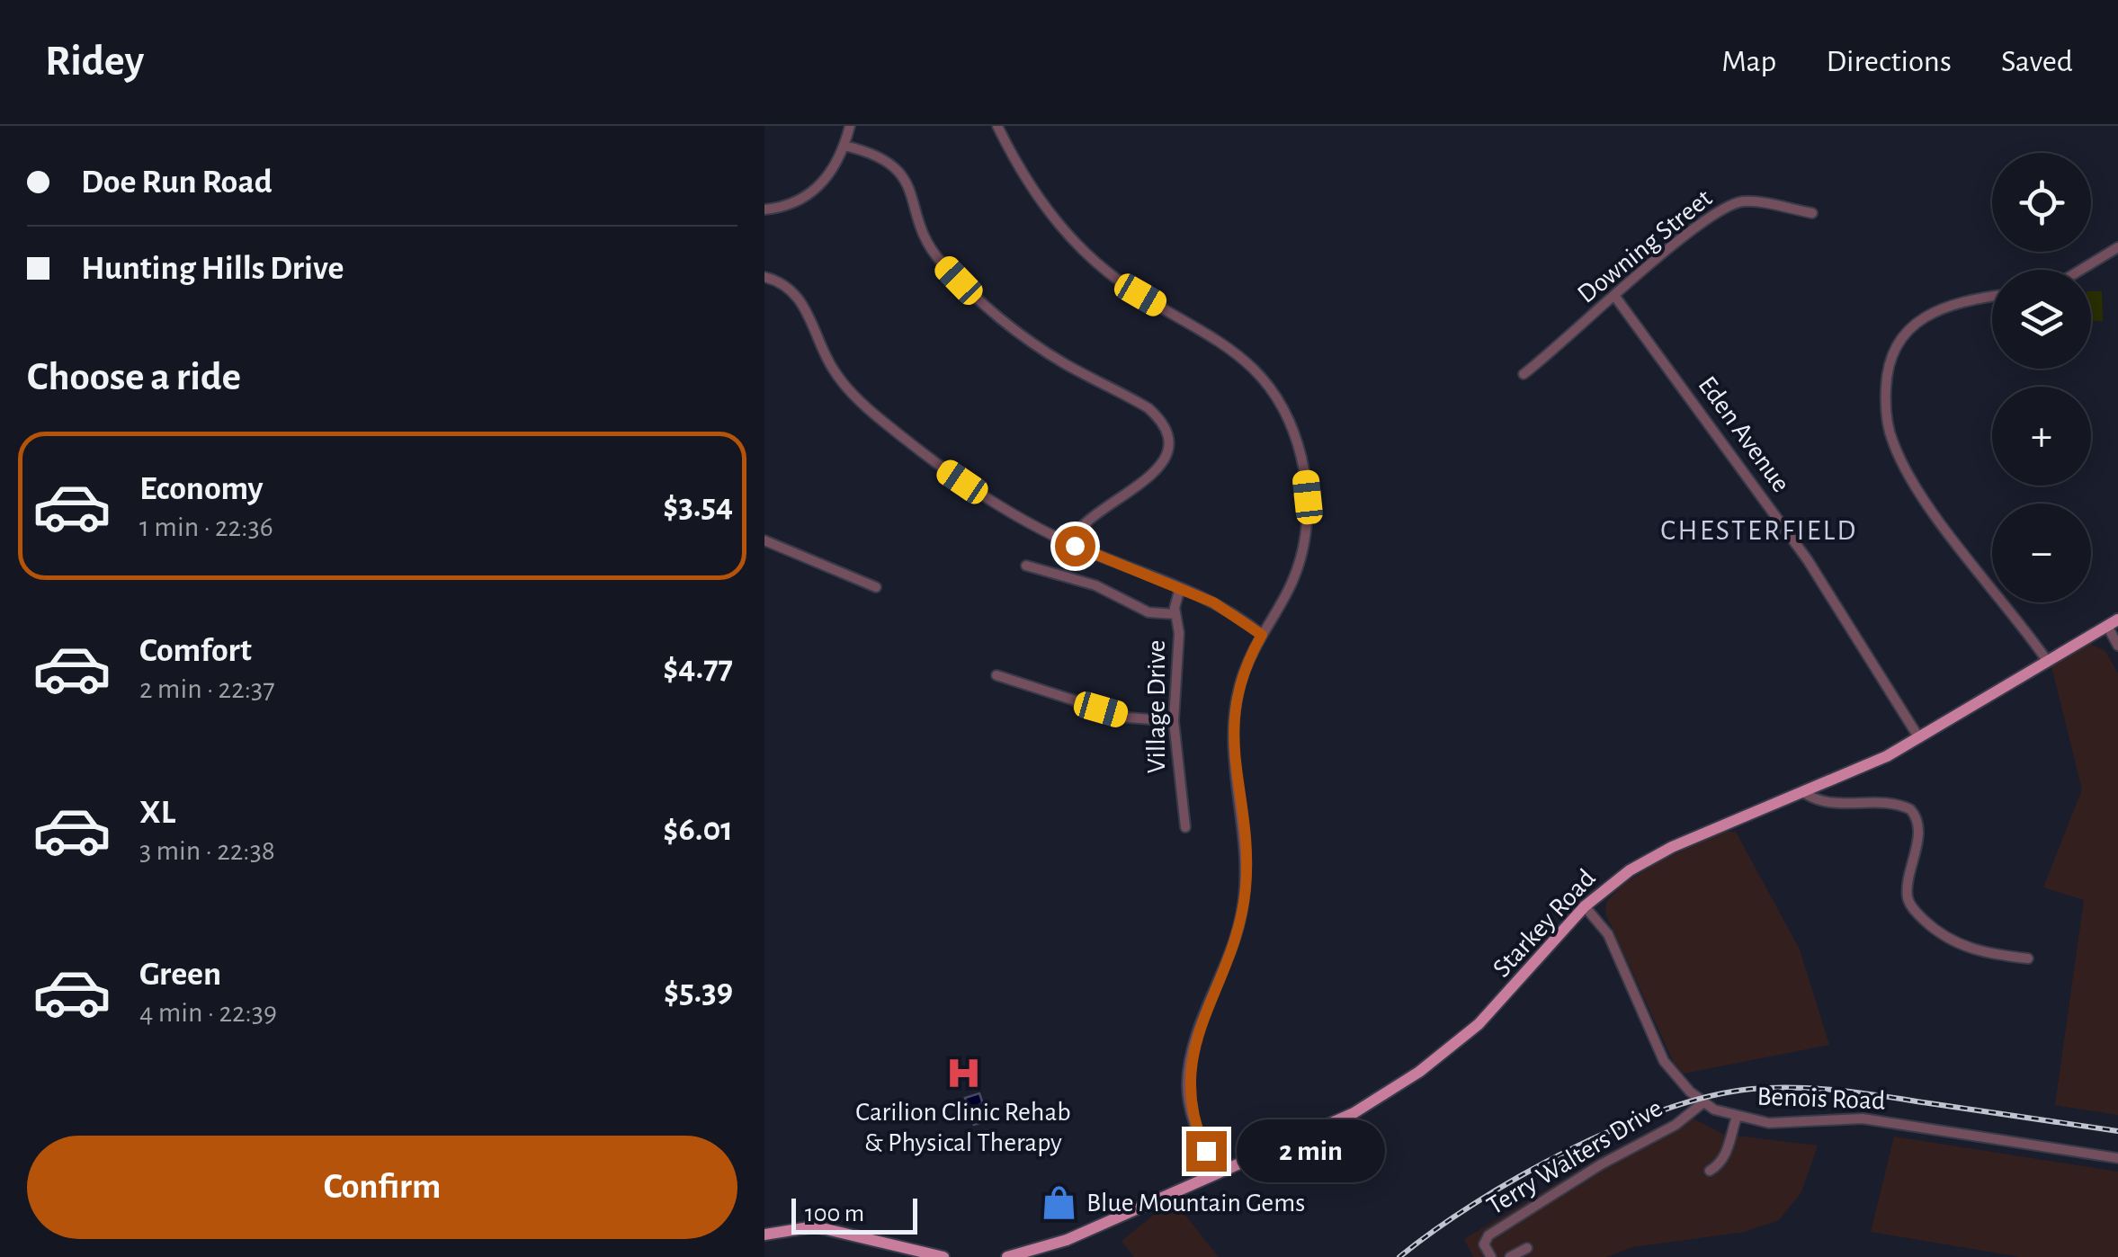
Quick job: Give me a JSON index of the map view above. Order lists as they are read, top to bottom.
{
  "streets": {
    "main road": ["Starkey Road"],
    "street": [
      "Downing Street",
      "Eden Avenue",
      "Village Drive",
      "Benois Road",
      "Terry Walters Drive"
    ]
  },
  "crossings": [
    ["Downing Street", "Eden Avenue"],
    ["Eden Avenue", "Starkey Road"],
    ["Starkey Road", "Benois Road"],
    ["Benois Road", "Terry Walters Drive"]
  ],
  "districts": ["CHESTERFIELD"],
  "places": {
    "hospital": ["Carilion Clinic Rehab & Physical Therapy"],
    "shop": ["Blue Mountain Gems"]
  },
  "scale_bar": "100 m",
  "page": {
    "header": "Ridey",
    "nav": ["Map", "Directions", "Saved"],
    "banner": ["Doe Run Road", "Hunting Hills Drive"],
    "map_buttons": ["+", "−"],
    "heading": "Choose a ride",
    "list": [
      {
        "name": "Economy",
        "note": "1 min · 22:36",
        "value": "$3.54"
      },
      {
        "name": "Comfort",
        "note": "2 min · 22:37",
        "value": "$4.77"
      },
      {
        "name": "XL",
        "note": "3 min · 22:38",
        "value": "$6.01"
      },
      {
        "name": "Green",
        "note": "4 min · 22:39",
        "value": "$5.39"
      }
    ],
    "buttons": "Confirm",
    "bubble": "2 min",
    "scale": "100 m"
  }
}
